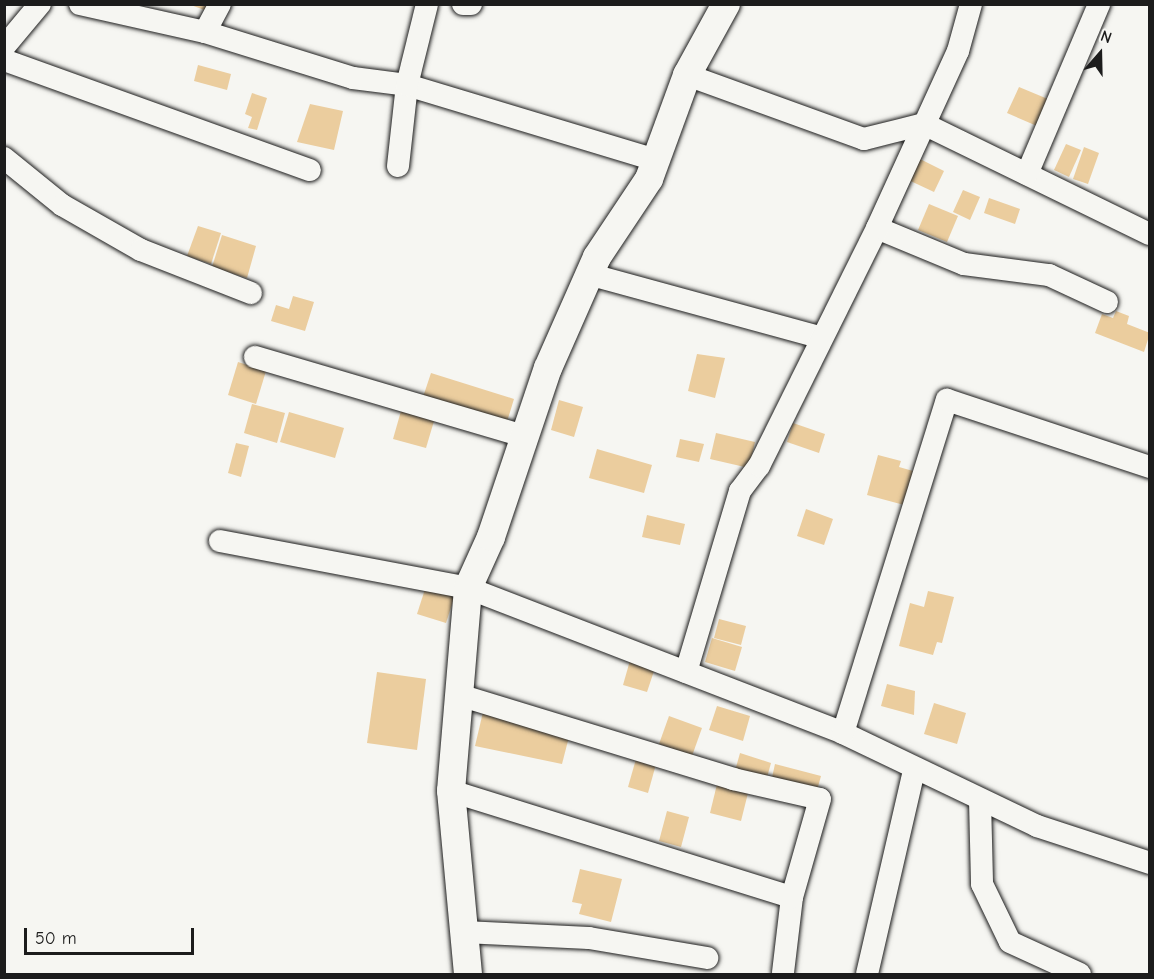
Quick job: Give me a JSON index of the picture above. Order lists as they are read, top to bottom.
{
  "scale_bar": "50 m",
  "north": "top"
}
